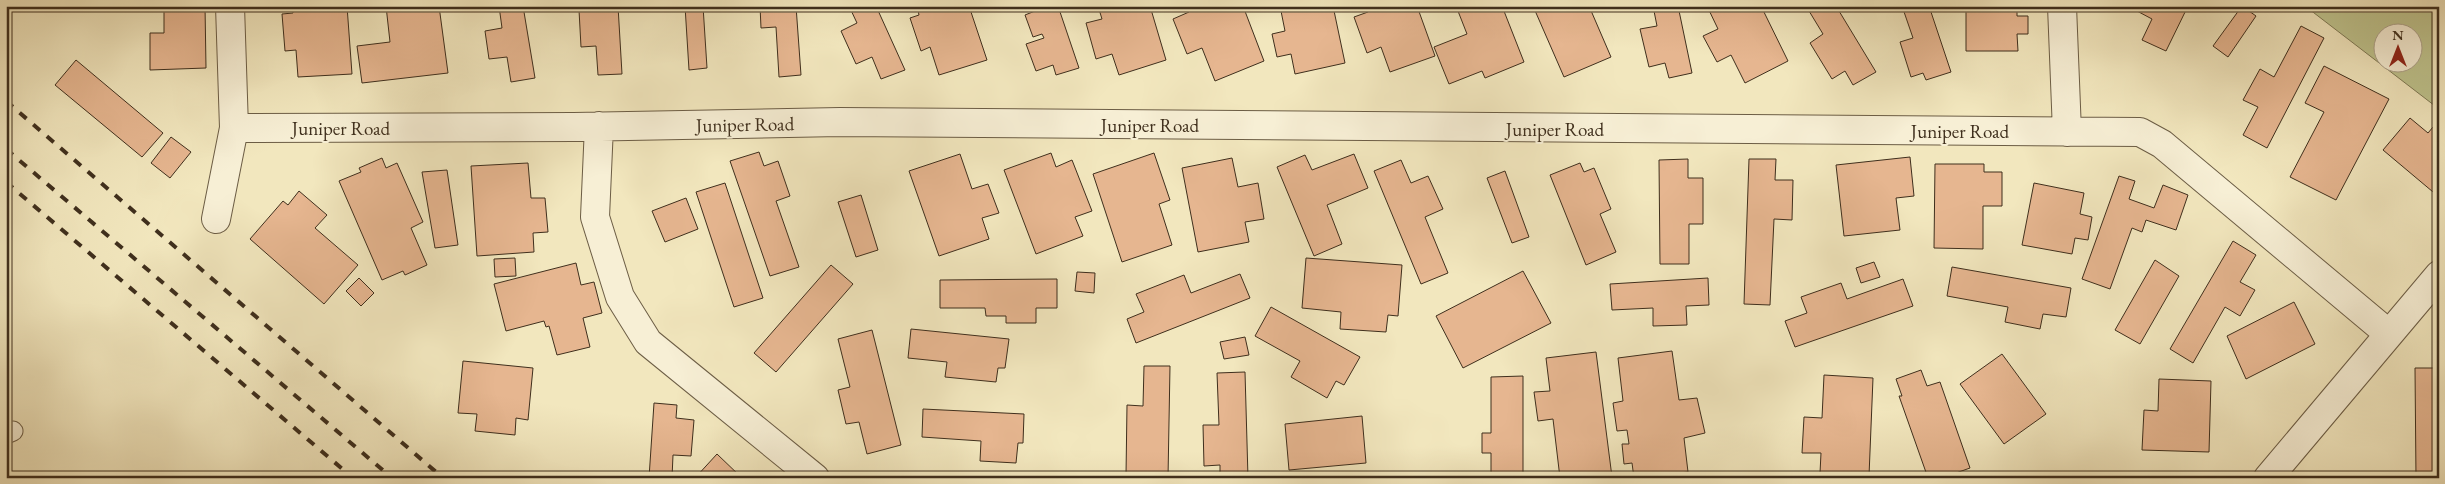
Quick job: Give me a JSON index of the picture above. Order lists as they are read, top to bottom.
{
  "streets": {
    "street": ["Juniper Road"]
  },
  "north": "top"
}
